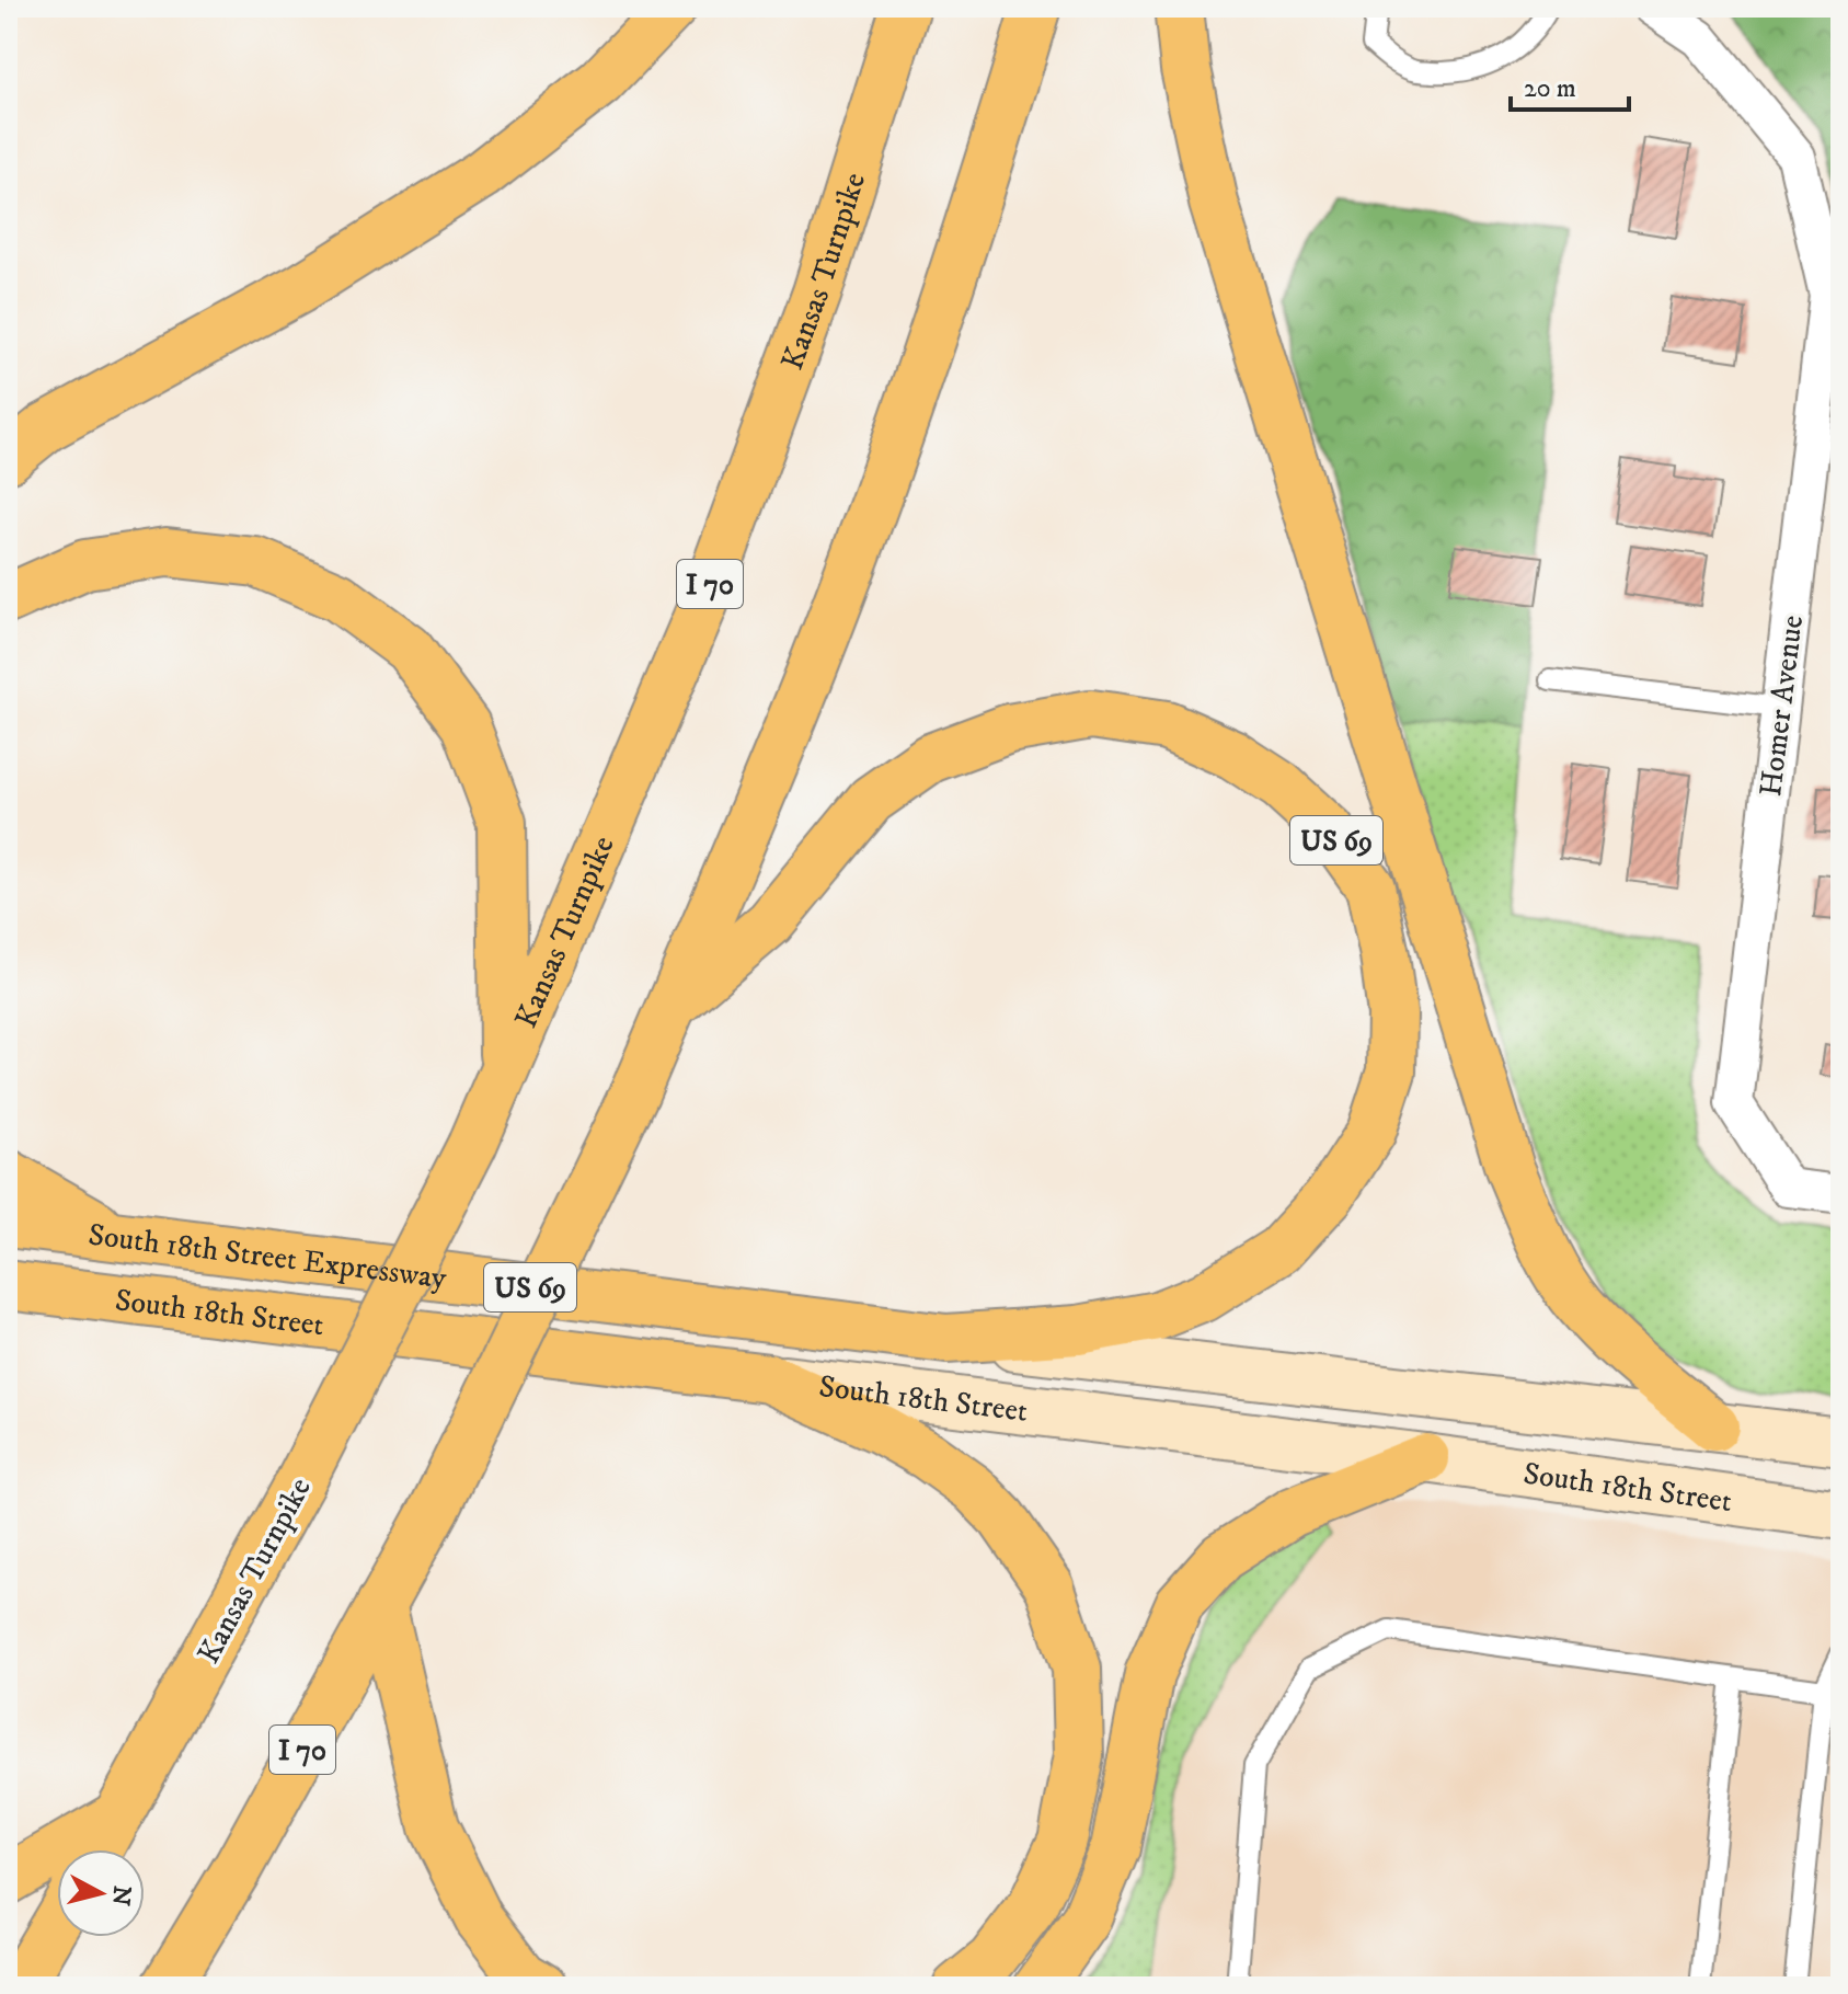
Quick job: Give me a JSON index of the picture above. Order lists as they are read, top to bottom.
{
  "streets": {
    "highway": [
      "Kansas Turnpike",
      "I 70",
      "US 69",
      "South 18th Street Expressway",
      "South 18th Street"
    ],
    "street": ["Homer Avenue"]
  },
  "crossings": [
    ["Kansas Turnpike", "I 70"],
    ["I 70", "US 69"],
    ["US 69", "South 18th Street Expressway"],
    ["US 69", "South 18th Street"],
    ["South 18th Street Expressway", "South 18th Street"]
  ],
  "scale_bar": "20 m",
  "north": "right"
}
